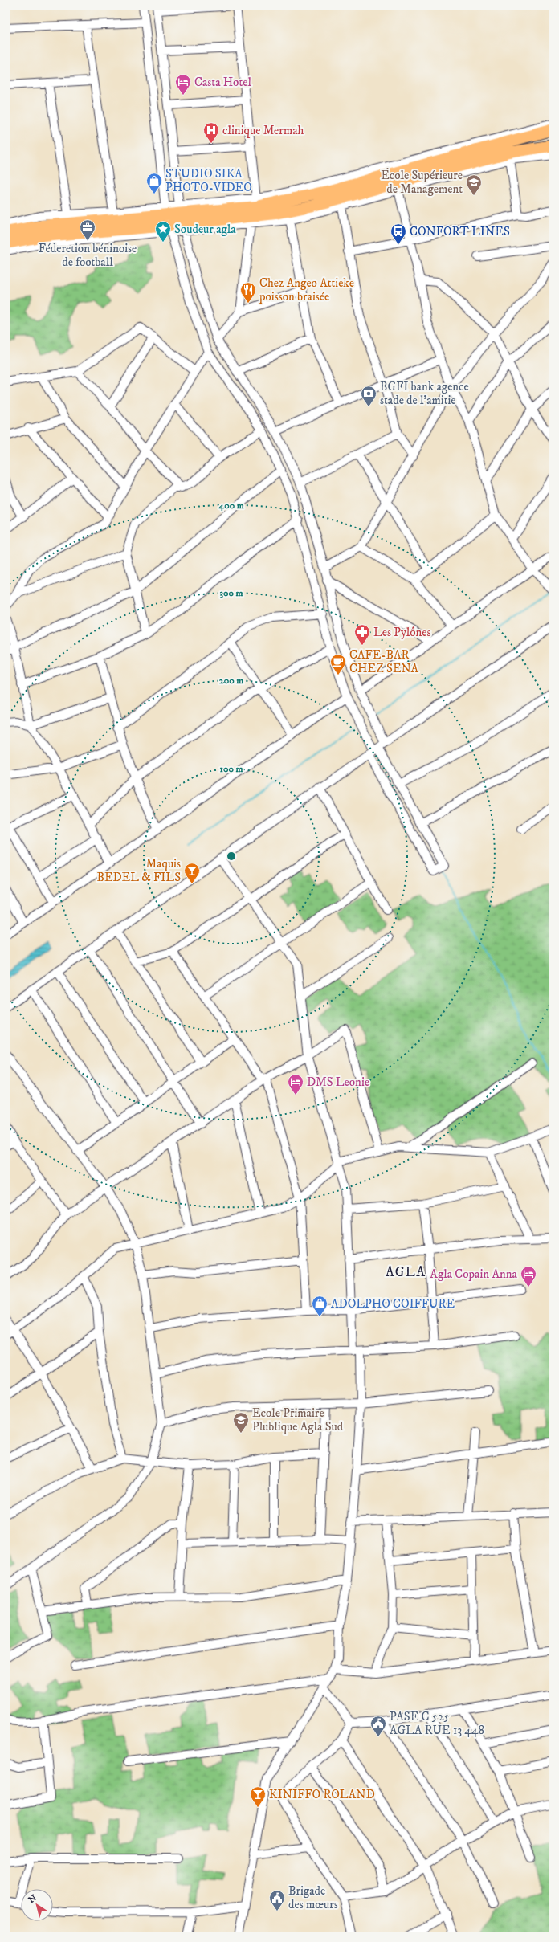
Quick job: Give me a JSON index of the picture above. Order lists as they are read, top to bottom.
{
  "districts": ["AGLA"],
  "places": {
    "hotel": ["Casta Hotel", "DMS Leonie", "Agla Copain Anna"],
    "hospital": ["clinique Mermah"],
    "shop": ["STUDIO SIKA PHOTO-VIDEO", "ADOLPHO COIFFURE"],
    "school or university": ["École Supérieure de Management", "Ecole Primaire Plublique Agla Sud"],
    "office": ["Féderetion béninoise de football"],
    "place": ["Soudeur agla"],
    "bus stop": ["CONFORT LINES"],
    "restaurant": ["Chez Angeo Attieke poisson braisée"],
    "bank": ["BGFI bank agence stade de l'amitie"],
    "pharmacy": ["Les Pylônes"],
    "cafe": ["CAFE-BAR CHEZ SENA"],
    "bar": ["Maquis BEDEL & FILS", "KINIFFO ROLAND"],
    "public building": ["PASE C 525 AGLA RUE 13 448", "Brigade des mœurs"]
  },
  "north": "top left",
  "rings": [
    "400 m",
    "300 m",
    "200 m",
    "100 m"
  ]
}
